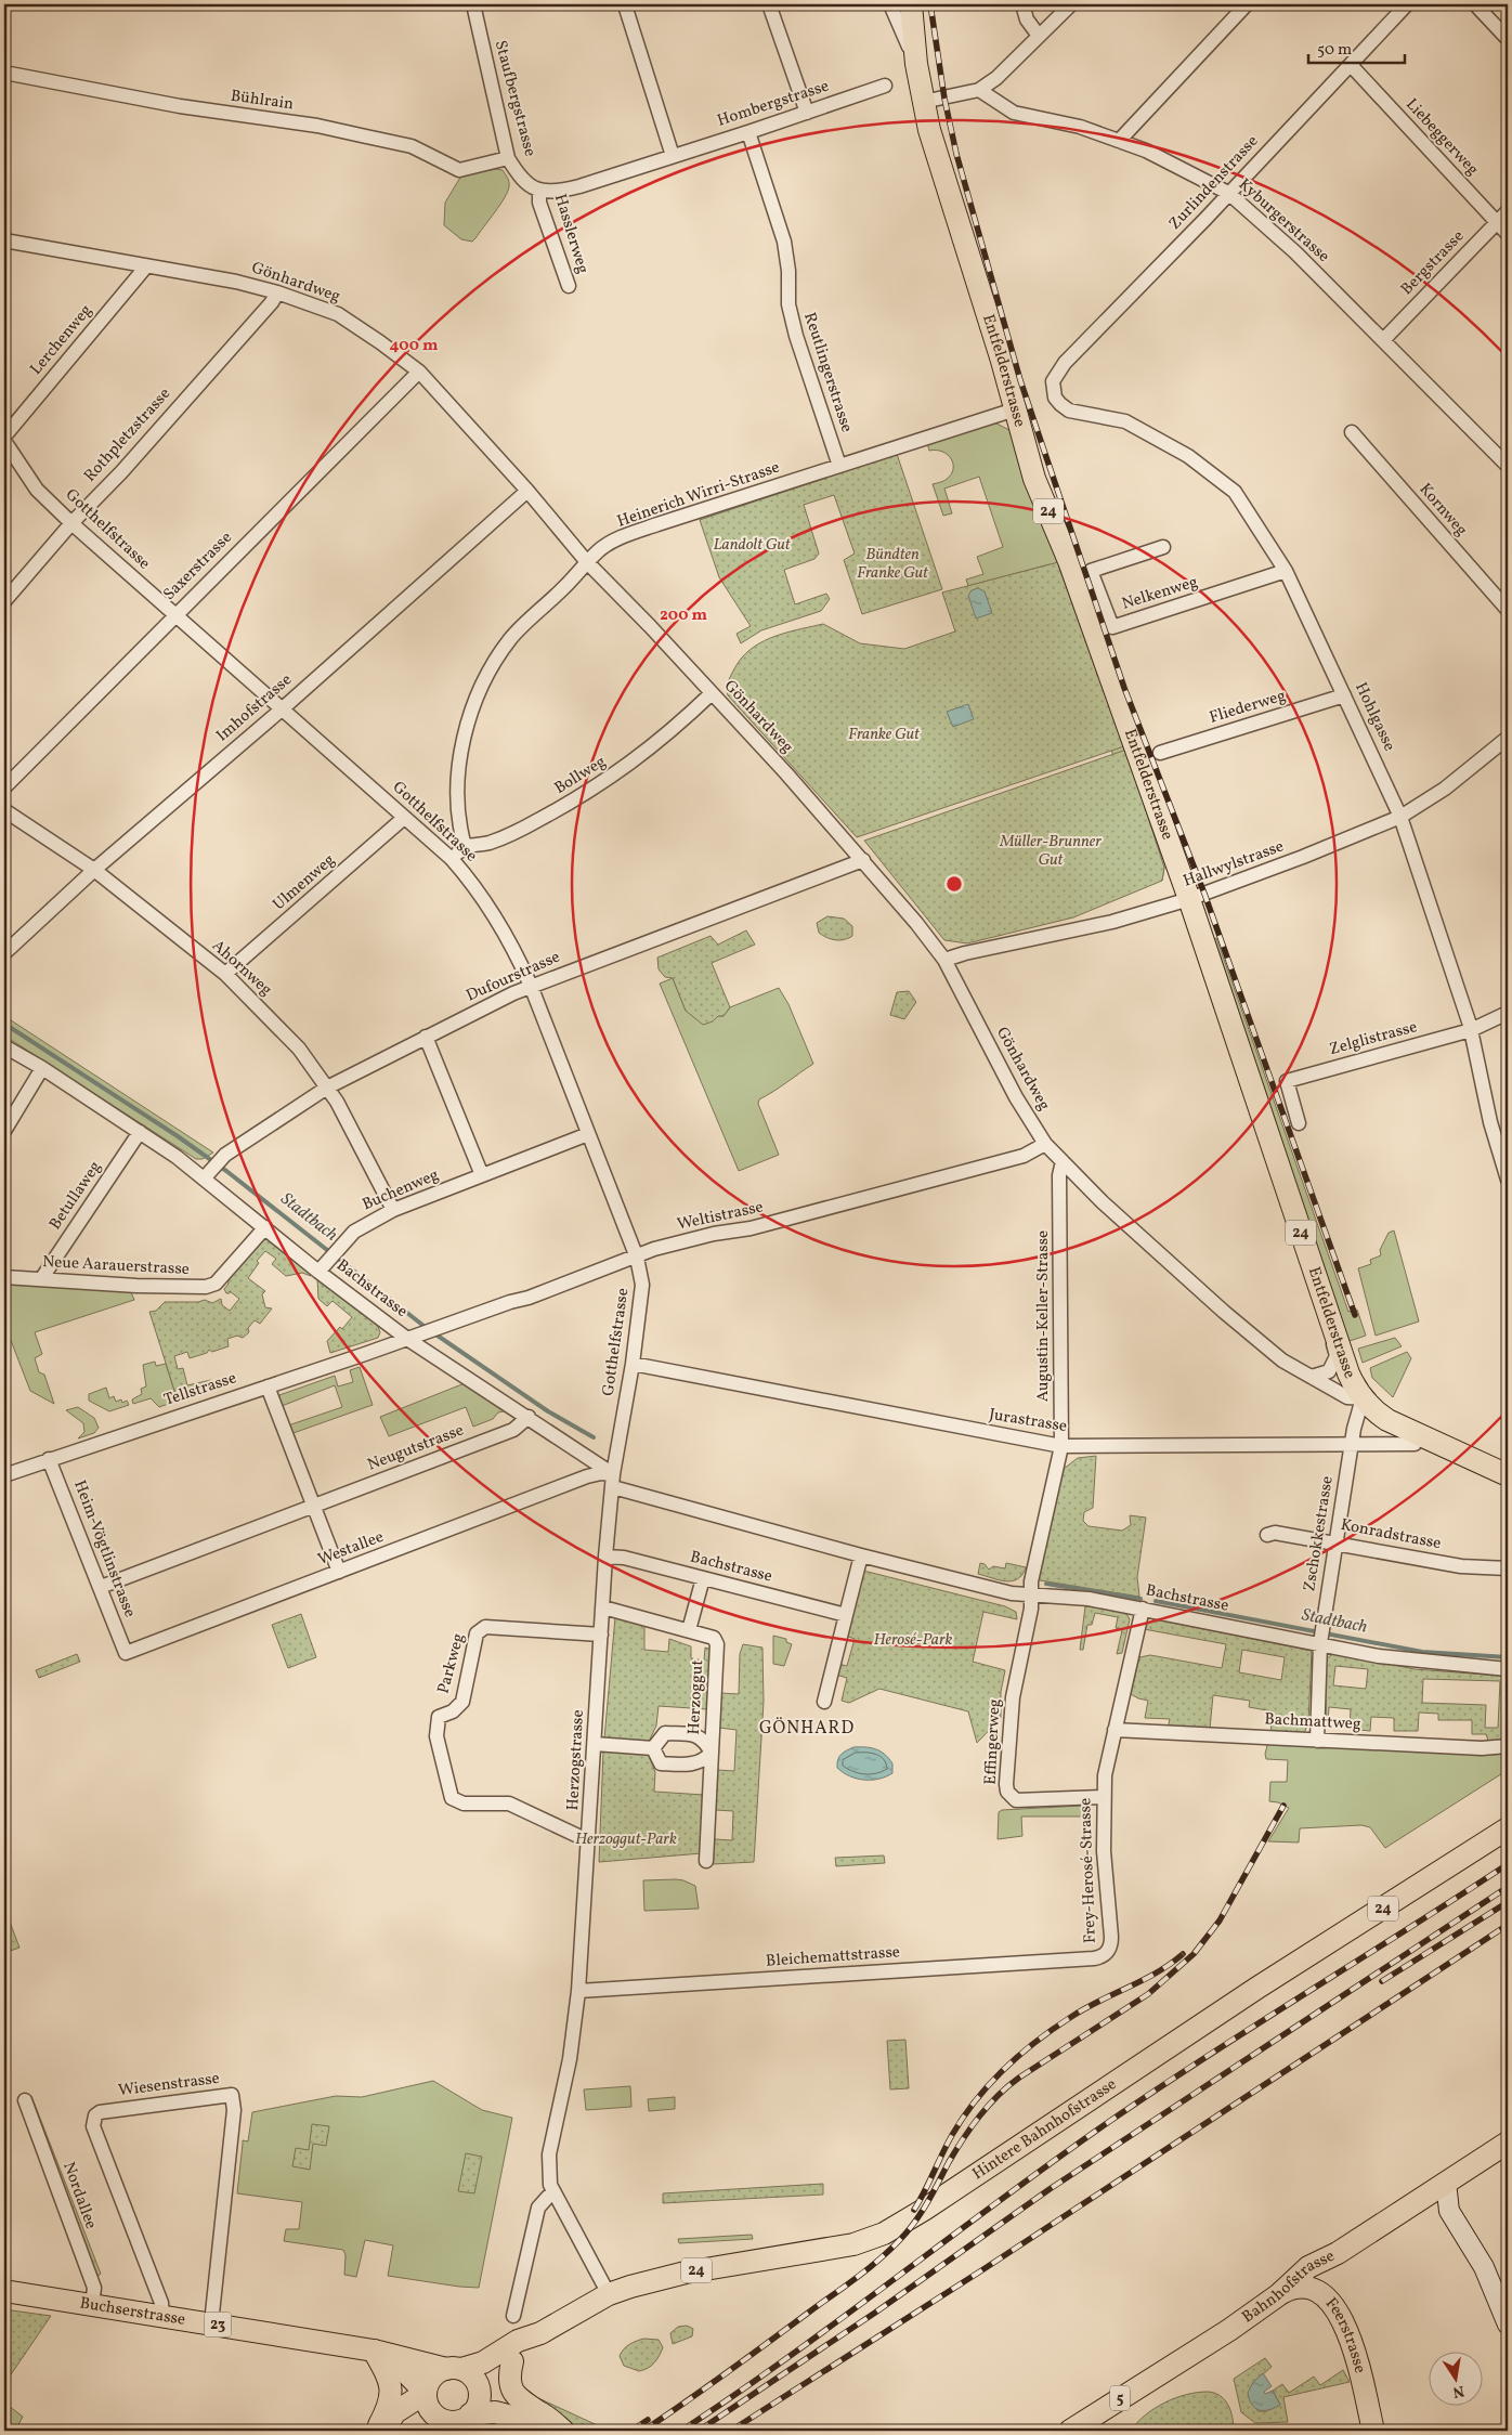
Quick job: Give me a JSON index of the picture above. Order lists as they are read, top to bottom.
{
  "streets": {
    "main road": [
      "Entfelderstrasse",
      "24",
      "Hintere Bahnhofstrasse",
      "Bahnhofstrasse",
      "Buchserstrasse",
      "23",
      "Feerstrasse",
      "5"
    ],
    "street": [
      "Staufbergstrasse",
      "Bühlrain",
      "Hombergstrasse",
      "Liebeggerweg",
      "Zurlindenstrasse",
      "Kyburgerstrasse",
      "Hasslerweg",
      "Bergstrasse",
      "Gönhardweg",
      "Lerchenweg",
      "Reutlingerstrasse",
      "Rothpletzstrasse",
      "Heinerich Wirri-Strasse",
      "Kornweg",
      "Gotthelfstrasse",
      "Saxerstrasse",
      "Nelkenweg",
      "Fliederweg",
      "Imhofstrasse",
      "Hohlgasse",
      "Bollweg",
      "Hallwylstrasse",
      "Ulmenweg",
      "Ahornweg",
      "Dufourstrasse",
      "Zelglistrasse",
      "Buchenweg",
      "Betullaweg",
      "Weltistrasse",
      "Neue Aarauerstrasse",
      "Bachstrasse",
      "Augustin-Keller-Strasse",
      "Tellstrasse",
      "Jurastrasse",
      "Neugutstrasse",
      "Zschokkestrasse",
      "Konradstrasse",
      "Heim-Vögtlinstrasse",
      "Westallee",
      "Parkweg",
      "Herzoggut",
      "Bachmattweg",
      "Effingerweg",
      "Herzogstrasse",
      "Frey-Herosé-Strasse",
      "Bleichemattstrasse",
      "Wiesenstrasse",
      "Nordallee"
    ]
  },
  "crossings": [
    ["Staufbergstrasse", "Bühlrain"],
    ["Staufbergstrasse", "Hombergstrasse"],
    ["Staufbergstrasse", "Hasslerweg"],
    ["Hombergstrasse", "Hasslerweg"],
    ["Hombergstrasse", "Reutlingerstrasse"],
    ["Liebeggerweg", "Zurlindenstrasse"],
    ["Liebeggerweg", "Bergstrasse"],
    ["Zurlindenstrasse", "Kyburgerstrasse"],
    ["Zurlindenstrasse", "Hohlgasse"],
    ["Kyburgerstrasse", "Bergstrasse"],
    ["Gönhardweg", "Lerchenweg"],
    ["Gönhardweg", "Entfelderstrasse"],
    ["Gönhardweg", "Rothpletzstrasse"],
    ["Gönhardweg", "Heinerich Wirri-Strasse"],
    ["Gönhardweg", "Saxerstrasse"],
    ["Gönhardweg", "Imhofstrasse"],
    ["Gönhardweg", "Bollweg"],
    ["Gönhardweg", "Hallwylstrasse"],
    ["Gönhardweg", "Dufourstrasse"],
    ["Gönhardweg", "Weltistrasse"],
    ["Gönhardweg", "Augustin-Keller-Strasse"],
    ["Gönhardweg", "Zschokkestrasse"],
    ["Entfelderstrasse", "Heinerich Wirri-Strasse"],
    ["Entfelderstrasse", "Hallwylstrasse"],
    ["Entfelderstrasse", "Jurastrasse"],
    ["Entfelderstrasse", "Zschokkestrasse"],
    ["Reutlingerstrasse", "Heinerich Wirri-Strasse"],
    ["Rothpletzstrasse", "Gotthelfstrasse"],
    ["Heinerich Wirri-Strasse", "Bollweg"],
    ["Gotthelfstrasse", "Saxerstrasse"],
    ["Gotthelfstrasse", "Imhofstrasse"],
    ["Gotthelfstrasse", "Ulmenweg"],
    ["Gotthelfstrasse", "Dufourstrasse"],
    ["Gotthelfstrasse", "Buchenweg"],
    ["Gotthelfstrasse", "Weltistrasse"],
    ["Gotthelfstrasse", "Bachstrasse"],
    ["Gotthelfstrasse", "Jurastrasse"],
    ["Gotthelfstrasse", "Westallee"],
    ["Gotthelfstrasse", "Herzogstrasse"],
    ["Nelkenweg", "Hohlgasse"],
    ["Fliederweg", "Hohlgasse"],
    ["Imhofstrasse", "Ahornweg"],
    ["Hohlgasse", "Hallwylstrasse"],
    ["Hohlgasse", "Zelglistrasse"],
    ["Ulmenweg", "Ahornweg"],
    ["Ahornweg", "Dufourstrasse"],
    ["Ahornweg", "Buchenweg"],
    ["Dufourstrasse", "Bachstrasse"],
    ["Buchenweg", "Bachstrasse"],
    ["Betullaweg", "Neue Aarauerstrasse"],
    ["Betullaweg", "Bachstrasse"],
    ["Weltistrasse", "Bachstrasse"],
    ["Weltistrasse", "Tellstrasse"],
    ["Neue Aarauerstrasse", "Bachstrasse"],
    ["Bachstrasse", "Augustin-Keller-Strasse"],
    ["Bachstrasse", "Tellstrasse"],
    ["Bachstrasse", "Neugutstrasse"],
    ["Bachstrasse", "Zschokkestrasse"],
    ["Bachstrasse", "Westallee"],
    ["Bachstrasse", "Effingerweg"],
    ["Bachstrasse", "Herzogstrasse"],
    ["Bachstrasse", "Frey-Herosé-Strasse"],
    ["Augustin-Keller-Strasse", "Jurastrasse"],
    ["Augustin-Keller-Strasse", "Effingerweg"],
    ["Tellstrasse", "Heim-Vögtlinstrasse"],
    ["Jurastrasse", "Zschokkestrasse"],
    ["Neugutstrasse", "Heim-Vögtlinstrasse"],
    ["Zschokkestrasse", "Konradstrasse"],
    ["Zschokkestrasse", "Bachmattweg"],
    ["Heim-Vögtlinstrasse", "Westallee"],
    ["Westallee", "Herzogstrasse"],
    ["Parkweg", "Herzogstrasse"],
    ["Herzoggut", "Herzogstrasse"],
    ["Bachmattweg", "Frey-Herosé-Strasse"],
    ["Effingerweg", "Frey-Herosé-Strasse"],
    ["Herzogstrasse", "Bleichemattstrasse"],
    ["Herzogstrasse", "Hintere Bahnhofstrasse"],
    ["Frey-Herosé-Strasse", "Bleichemattstrasse"],
    ["Wiesenstrasse", "Buchserstrasse"],
    ["Hintere Bahnhofstrasse", "Buchserstrasse"],
    ["Nordallee", "Buchserstrasse"],
    ["Bahnhofstrasse", "Feerstrasse"]
  ],
  "districts": ["GÖNHARD"],
  "water": ["Stadtbach"],
  "parks": [
    "Landolt Gut",
    "Bündten Franke Gut",
    "Franke Gut",
    "Müller-Brunner Gut",
    "Herosé-Park",
    "Herzoggut-Park"
  ],
  "scale_bar": "50 m",
  "north": "bottom",
  "rings": ["400 m", "200 m"]
}
